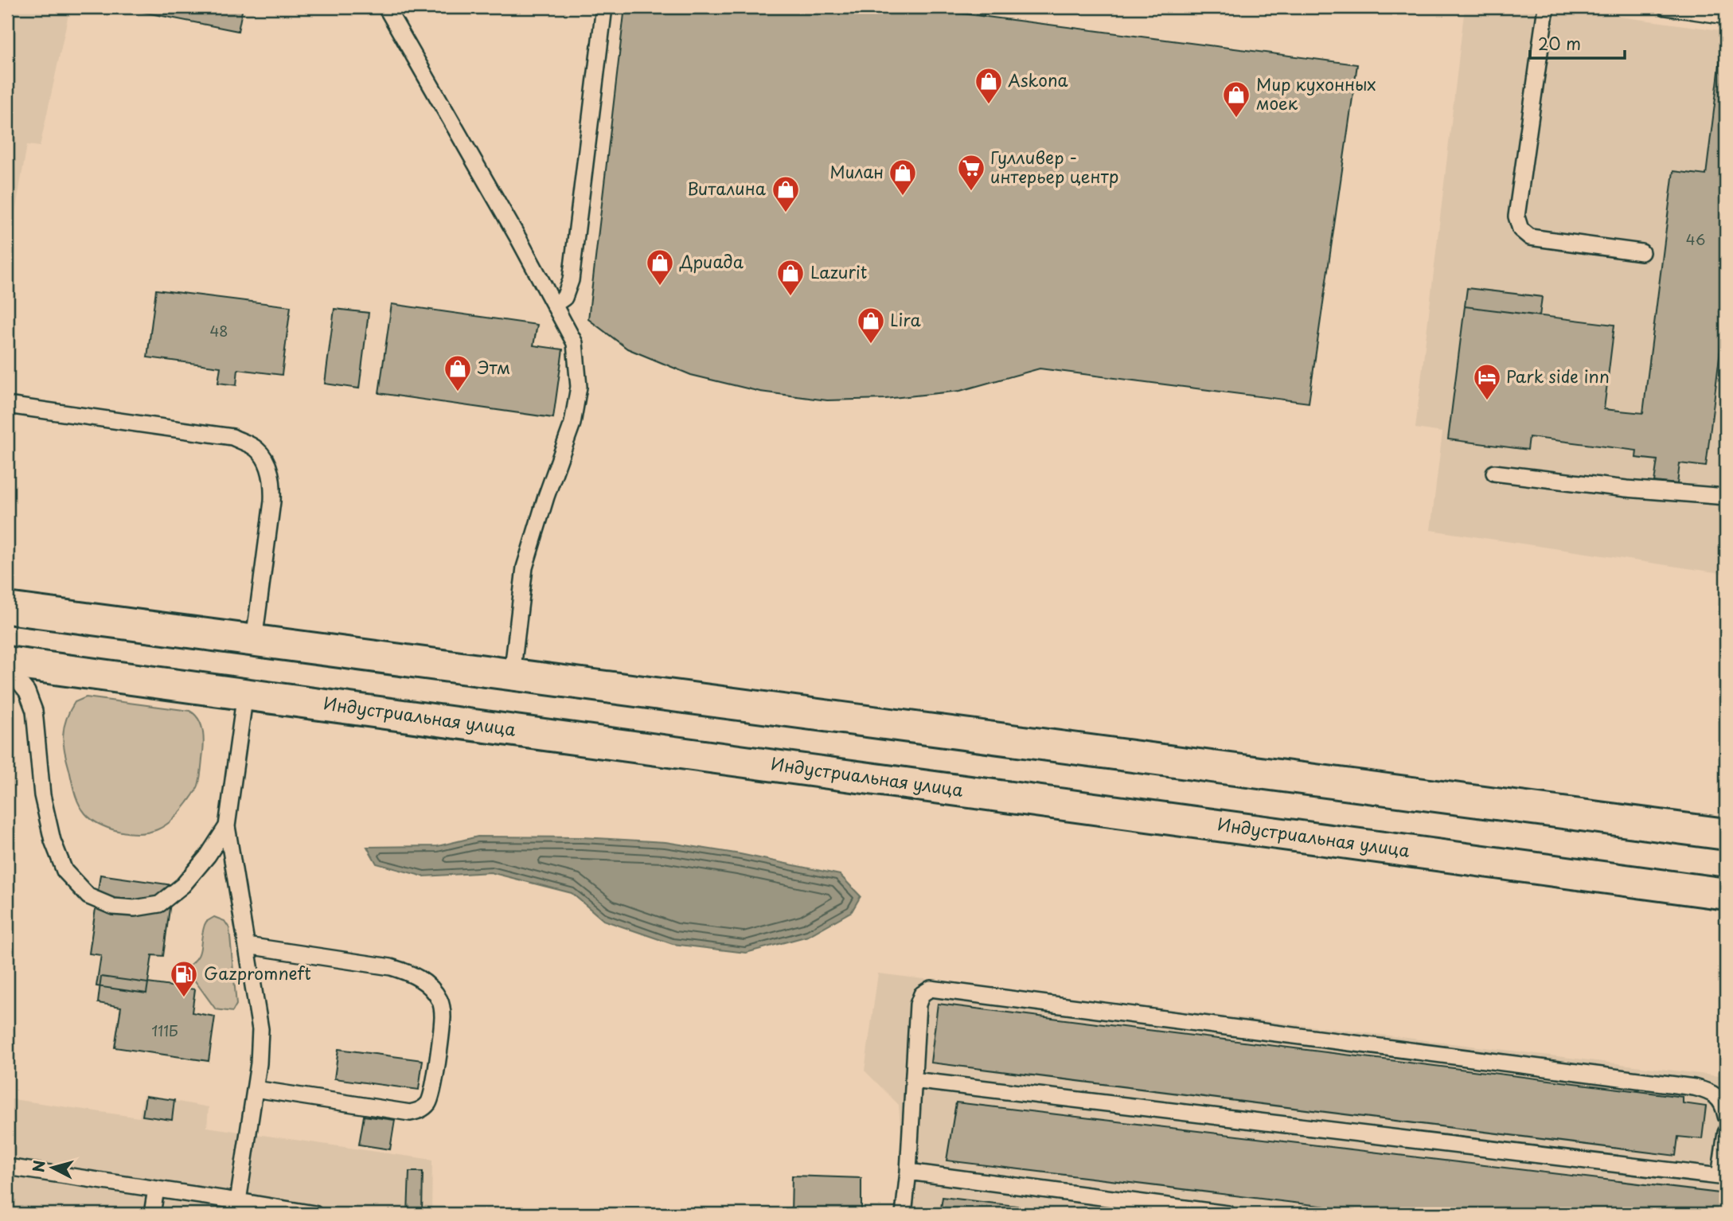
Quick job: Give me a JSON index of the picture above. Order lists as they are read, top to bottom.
{
  "streets": {
    "main road": ["Индустриальная улица"]
  },
  "places": {
    "shop": [
      "Askona",
      "Мир кухонных моек",
      "Милан",
      "Виталина",
      "Дриада",
      "Lazurit",
      "Lira",
      "Этм"
    ],
    "supermarket": ["Гулливер - интерьер центр"],
    "hotel": ["Park side inn"],
    "fuel station": ["Gazpromneft"]
  },
  "house_numbers": ["46", "48", "111Б"],
  "scale_bar": "20 m",
  "north": "left"
}
